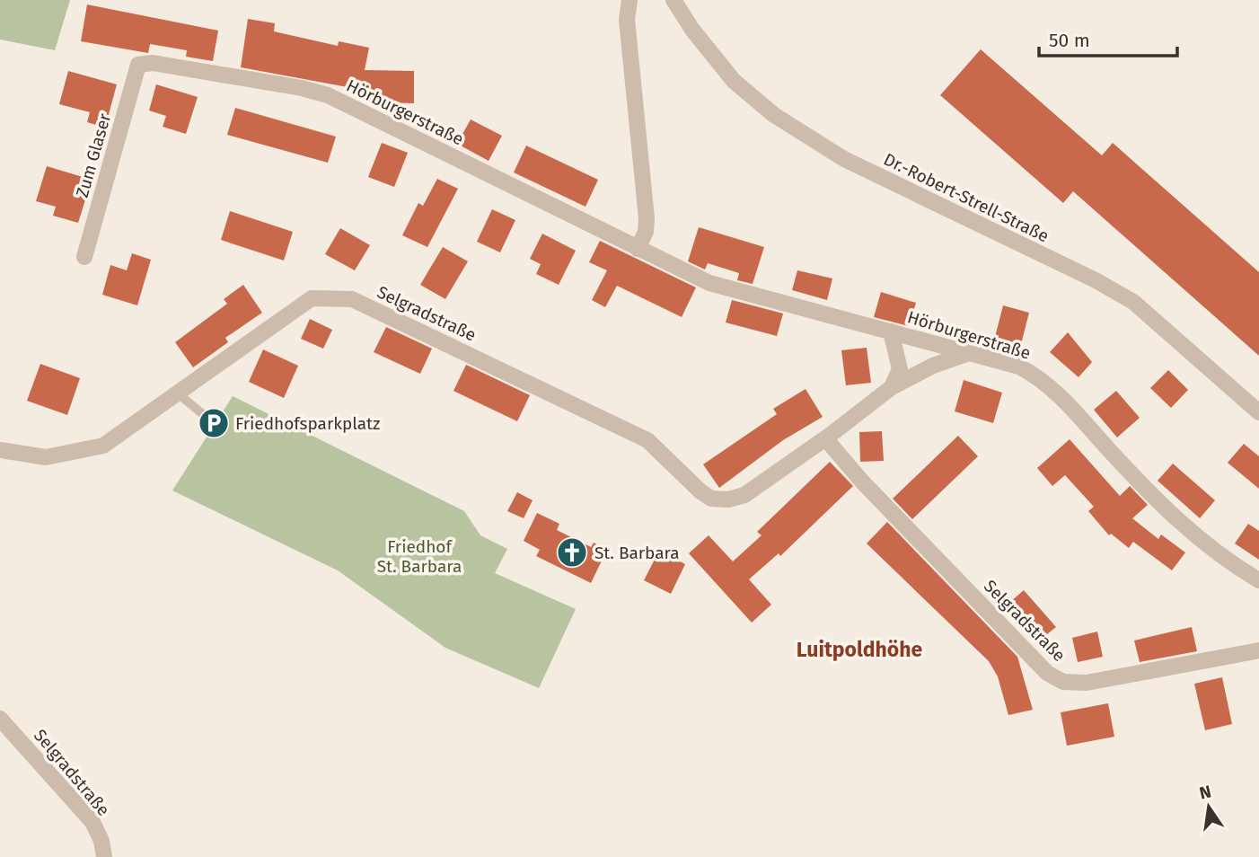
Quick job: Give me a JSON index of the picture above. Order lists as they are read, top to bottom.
{
  "streets": {
    "street": [
      "Hörburgerstraße",
      "Zum Glaser",
      "Dr.-Robert-Strell-Straße",
      "Selgradstraße"
    ]
  },
  "crossings": [
    ["Hörburgerstraße", "Zum Glaser"],
    ["Hörburgerstraße", "Selgradstraße"]
  ],
  "districts": ["Luitpoldhöhe"],
  "parks": ["Friedhof St. Barbara"],
  "places": {
    "parking": ["Friedhofsparkplatz"],
    "church": ["St. Barbara"]
  },
  "scale_bar": "50 m",
  "north": "top"
}
